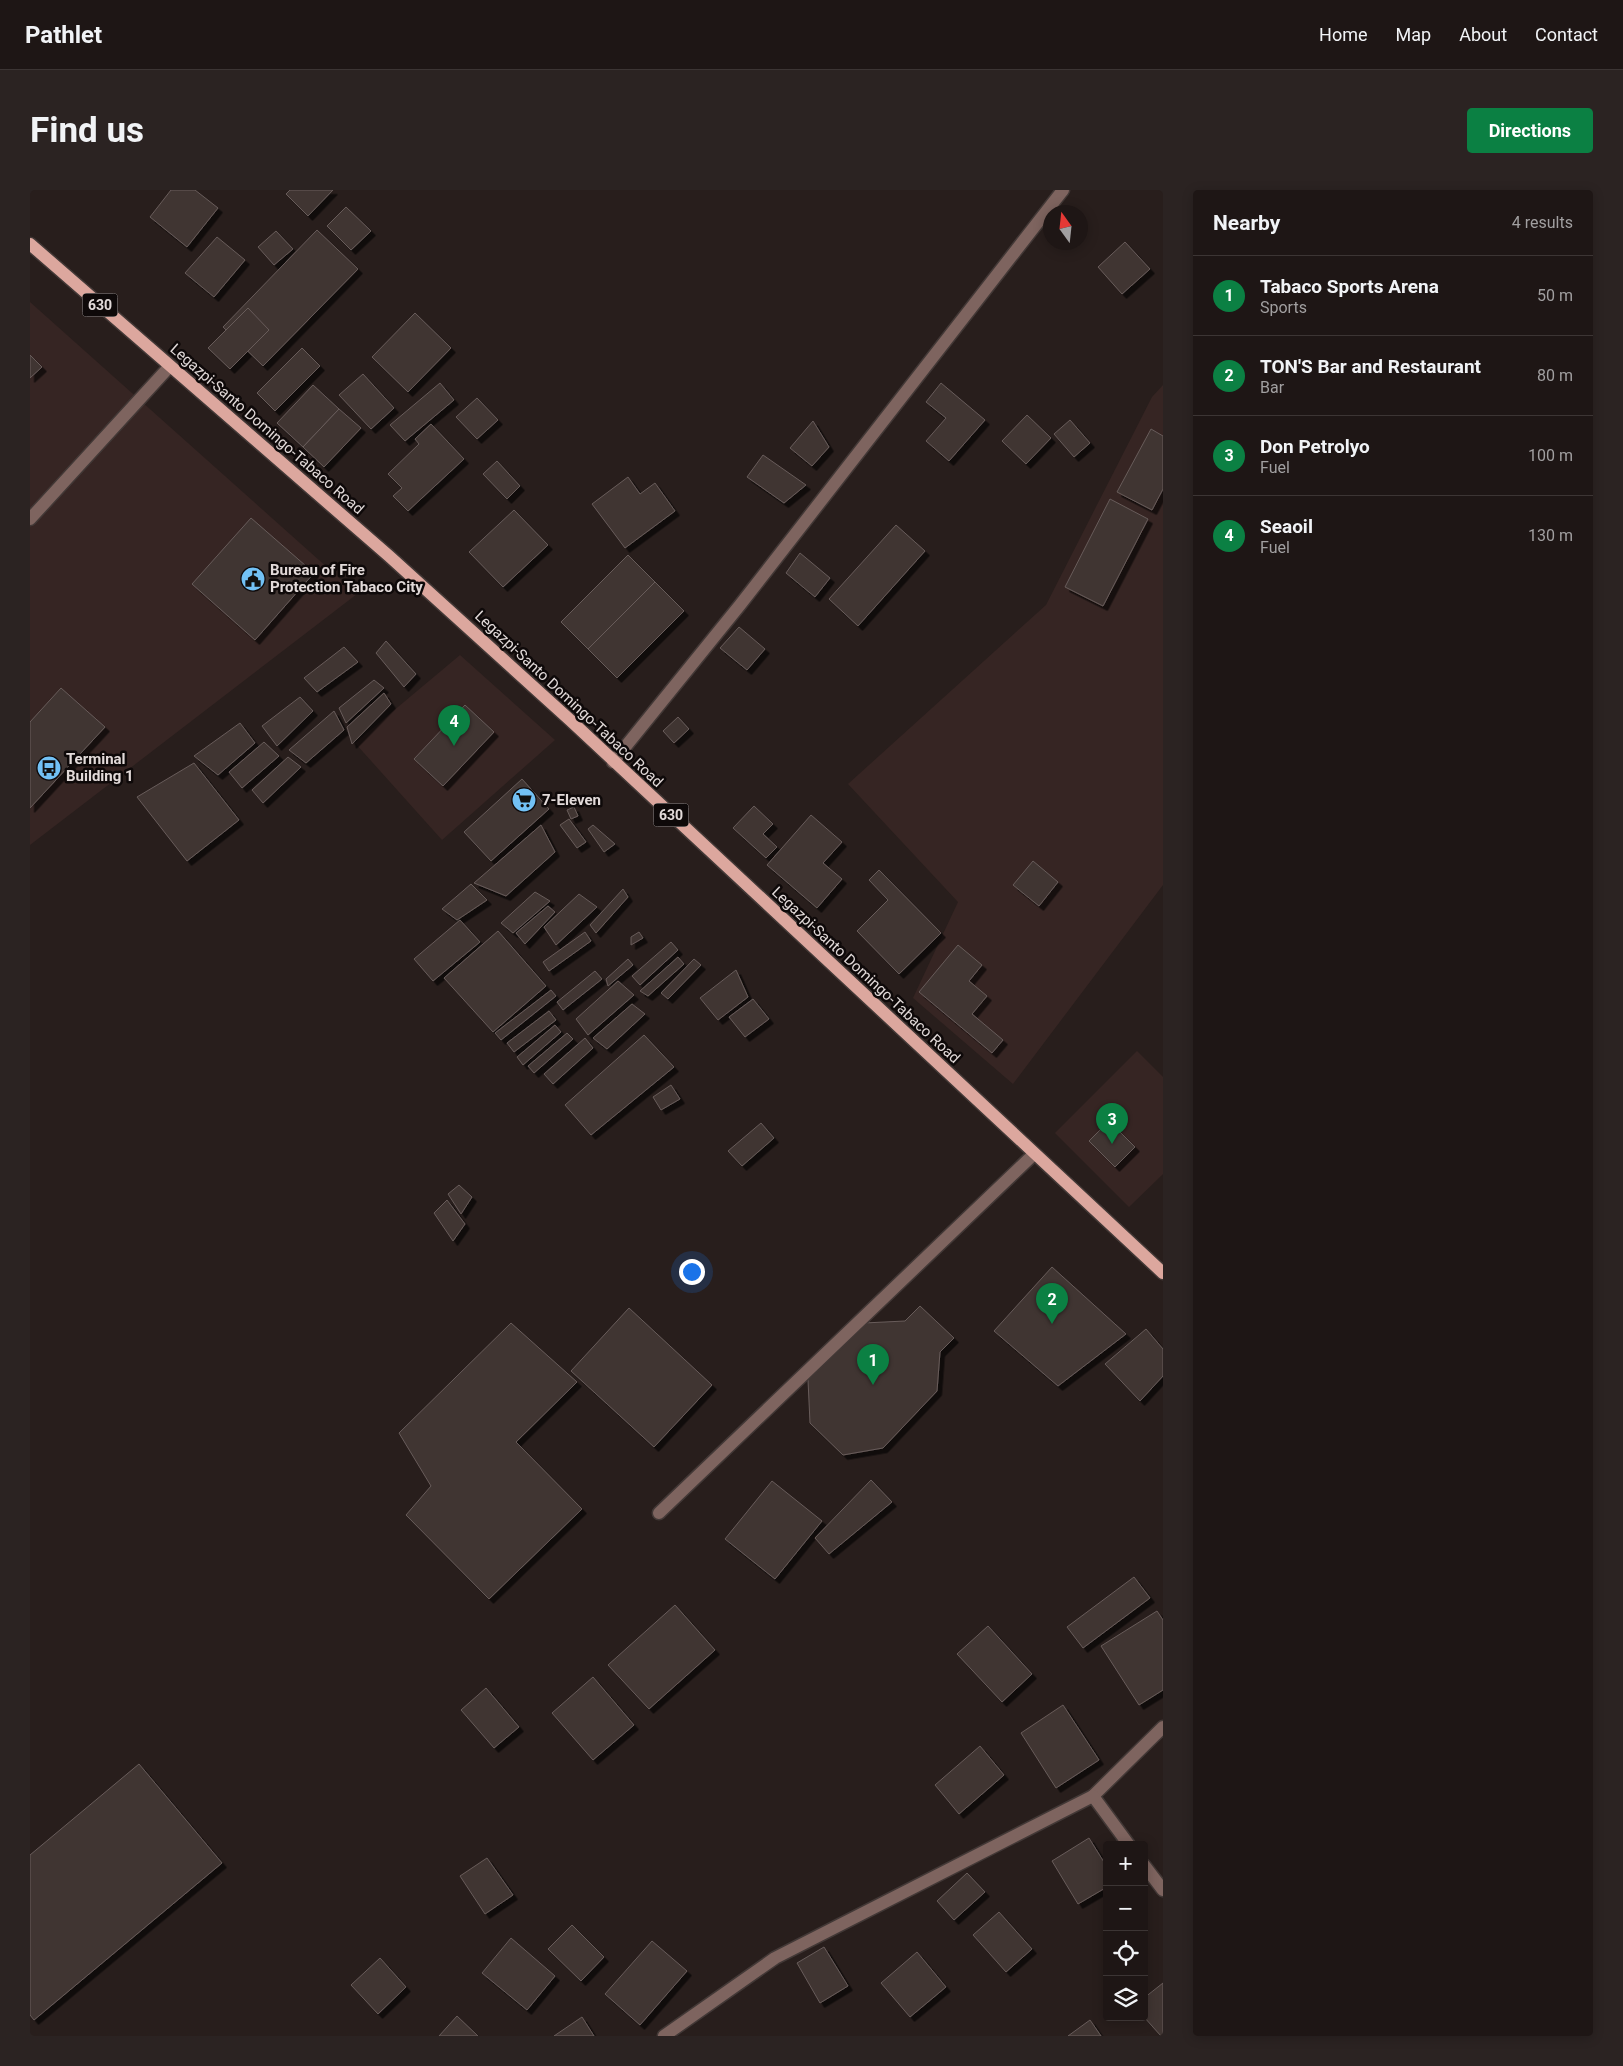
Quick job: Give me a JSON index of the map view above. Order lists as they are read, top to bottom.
{
  "streets": {
    "main road": ["630", "Legazpi-Santo Domingo-Tabaco Road"]
  },
  "places": {
    "public building": ["Bureau of Fire Protection Tabaco City"],
    "bus stop": ["Terminal Building 1"],
    "supermarket": ["7-Eleven"]
  },
  "north": "top",
  "page": {
    "header": "Pathlet",
    "nav": [
      "Home",
      "Map",
      "About",
      "Contact"
    ],
    "buttons": "Directions",
    "title": "Find us",
    "heading": ["Nearby", "4 results"],
    "list": [
      {
        "mark": "1",
        "name": "Tabaco Sports Arena",
        "note": "Sports",
        "value": "50 m"
      },
      {
        "mark": "2",
        "name": "TON'S Bar and Restaurant",
        "note": "Bar",
        "value": "80 m"
      },
      {
        "mark": "3",
        "name": "Don Petrolyo",
        "note": "Fuel",
        "value": "100 m"
      },
      {
        "mark": "4",
        "name": "Seaoil",
        "note": "Fuel",
        "value": "130 m"
      }
    ],
    "pins": [
      "4",
      "3",
      "2",
      "1"
    ],
    "map_buttons": ["+", "−"]
  }
}
